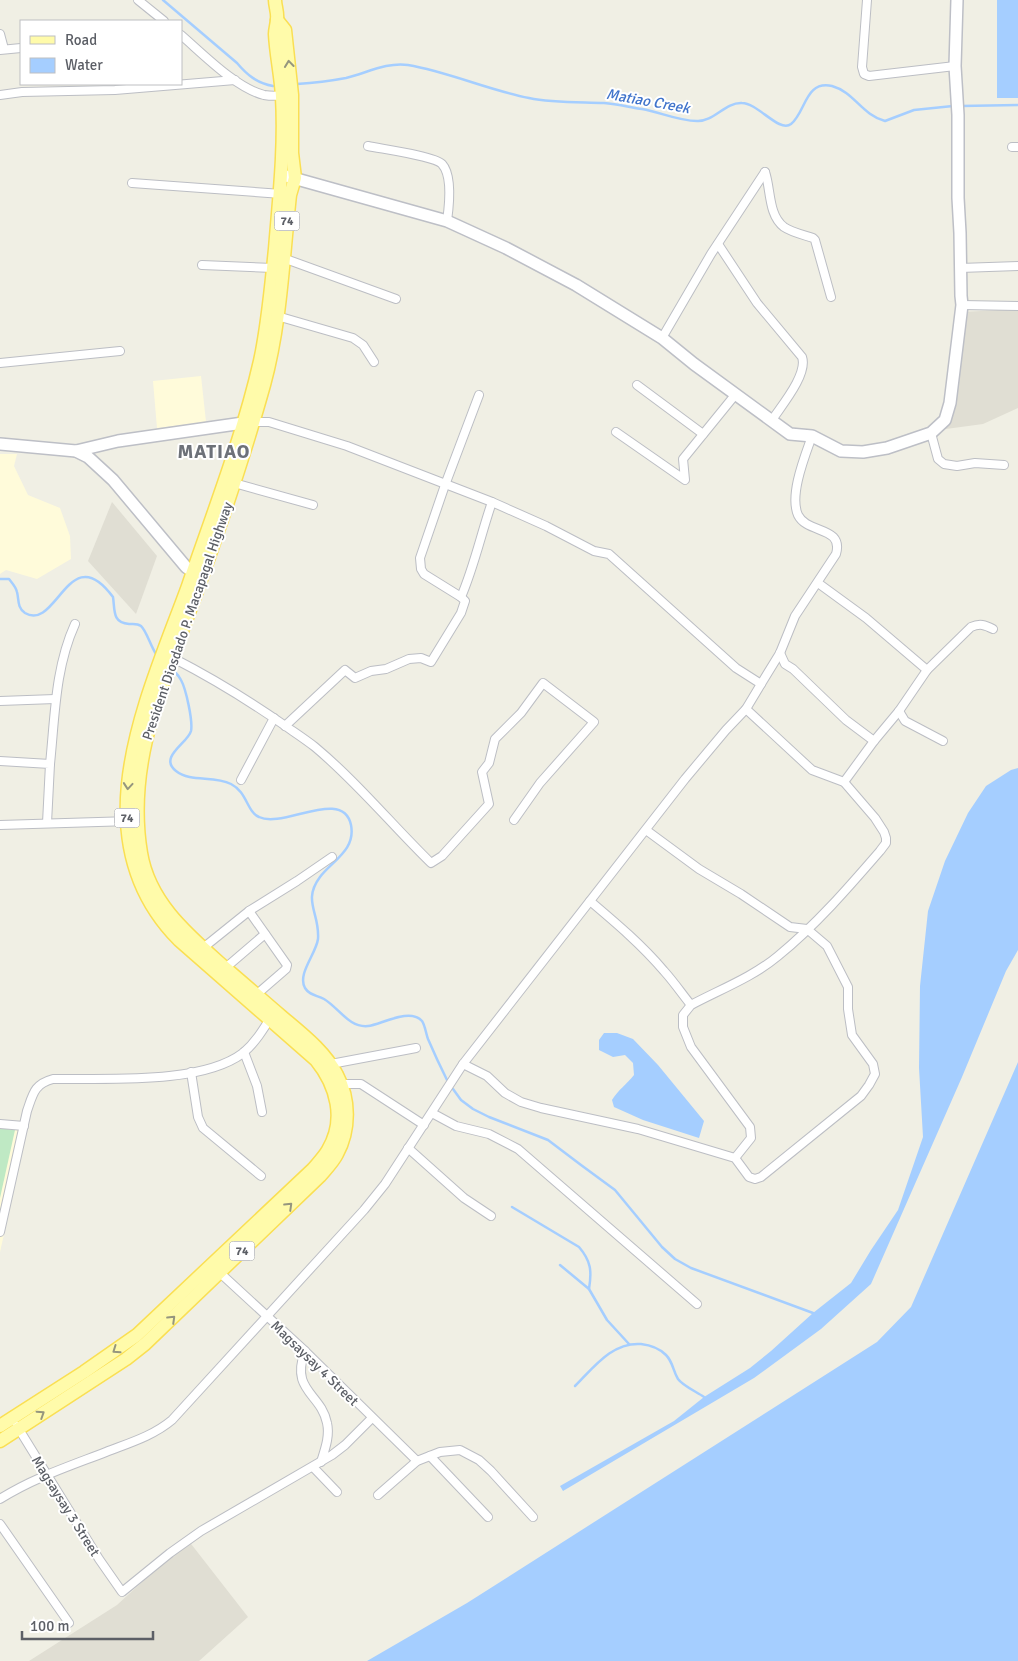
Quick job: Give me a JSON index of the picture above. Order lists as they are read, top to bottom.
{
  "streets": {
    "main road": ["74", "President Diosdado P. Macapagal Highway"],
    "street": ["Magsaysay 4 Street", "Magsaysay 3 Street"]
  },
  "crossings": [
    ["President Diosdado P. Macapagal Highway", "Magsaysay 4 Street"],
    ["President Diosdado P. Macapagal Highway", "Magsaysay 3 Street"]
  ],
  "districts": ["MATIAO"],
  "water": ["Matiao Creek"],
  "legend": ["Road", "Water"],
  "scale_bar": "100 m"
}
